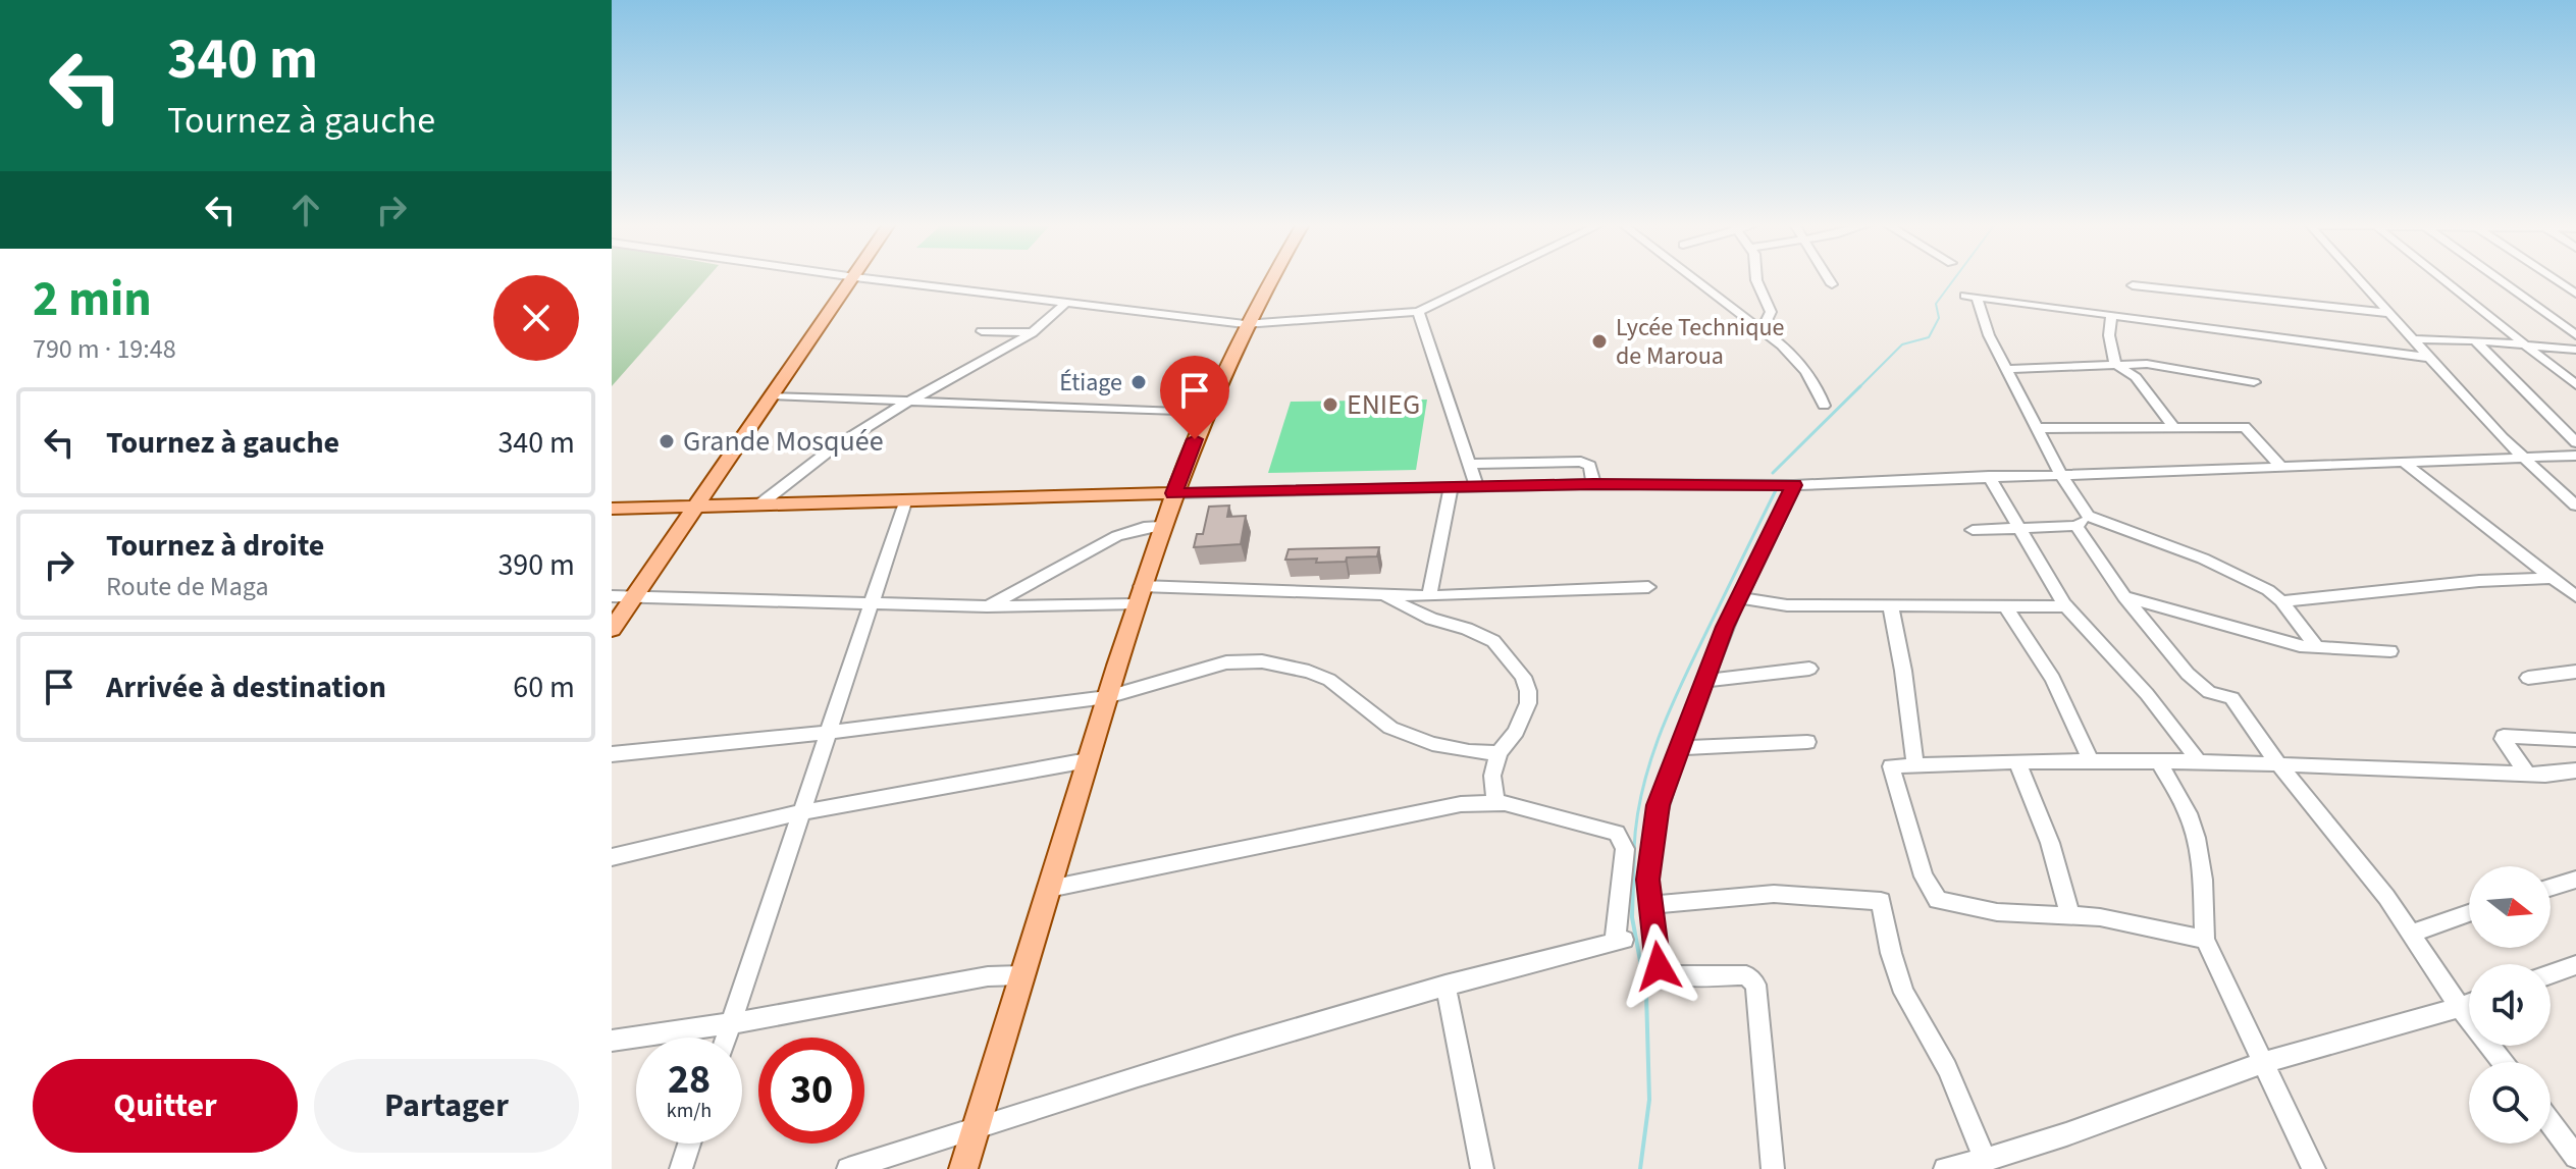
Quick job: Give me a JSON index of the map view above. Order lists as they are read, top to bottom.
{
  "places": [
    "Lycée Technique de Maroua",
    "Étiage",
    "ENIEG",
    "Grande Mosquée"
  ],
  "north": "right",
  "page": {
    "turn": ["340 m", "Tournez à gauche"],
    "heading": ["2 min", "790 m · 19:48"],
    "list": [
      {
        "name": "Tournez à gauche",
        "value": "340 m"
      },
      {
        "name": "Tournez à droite",
        "note": "Route de Maga",
        "value": "390 m"
      },
      {
        "name": "Arrivée à destination",
        "value": "60 m"
      }
    ],
    "speed": "28 km/h",
    "limit": "30",
    "buttons": ["Quitter", "Partager"]
  }
}
